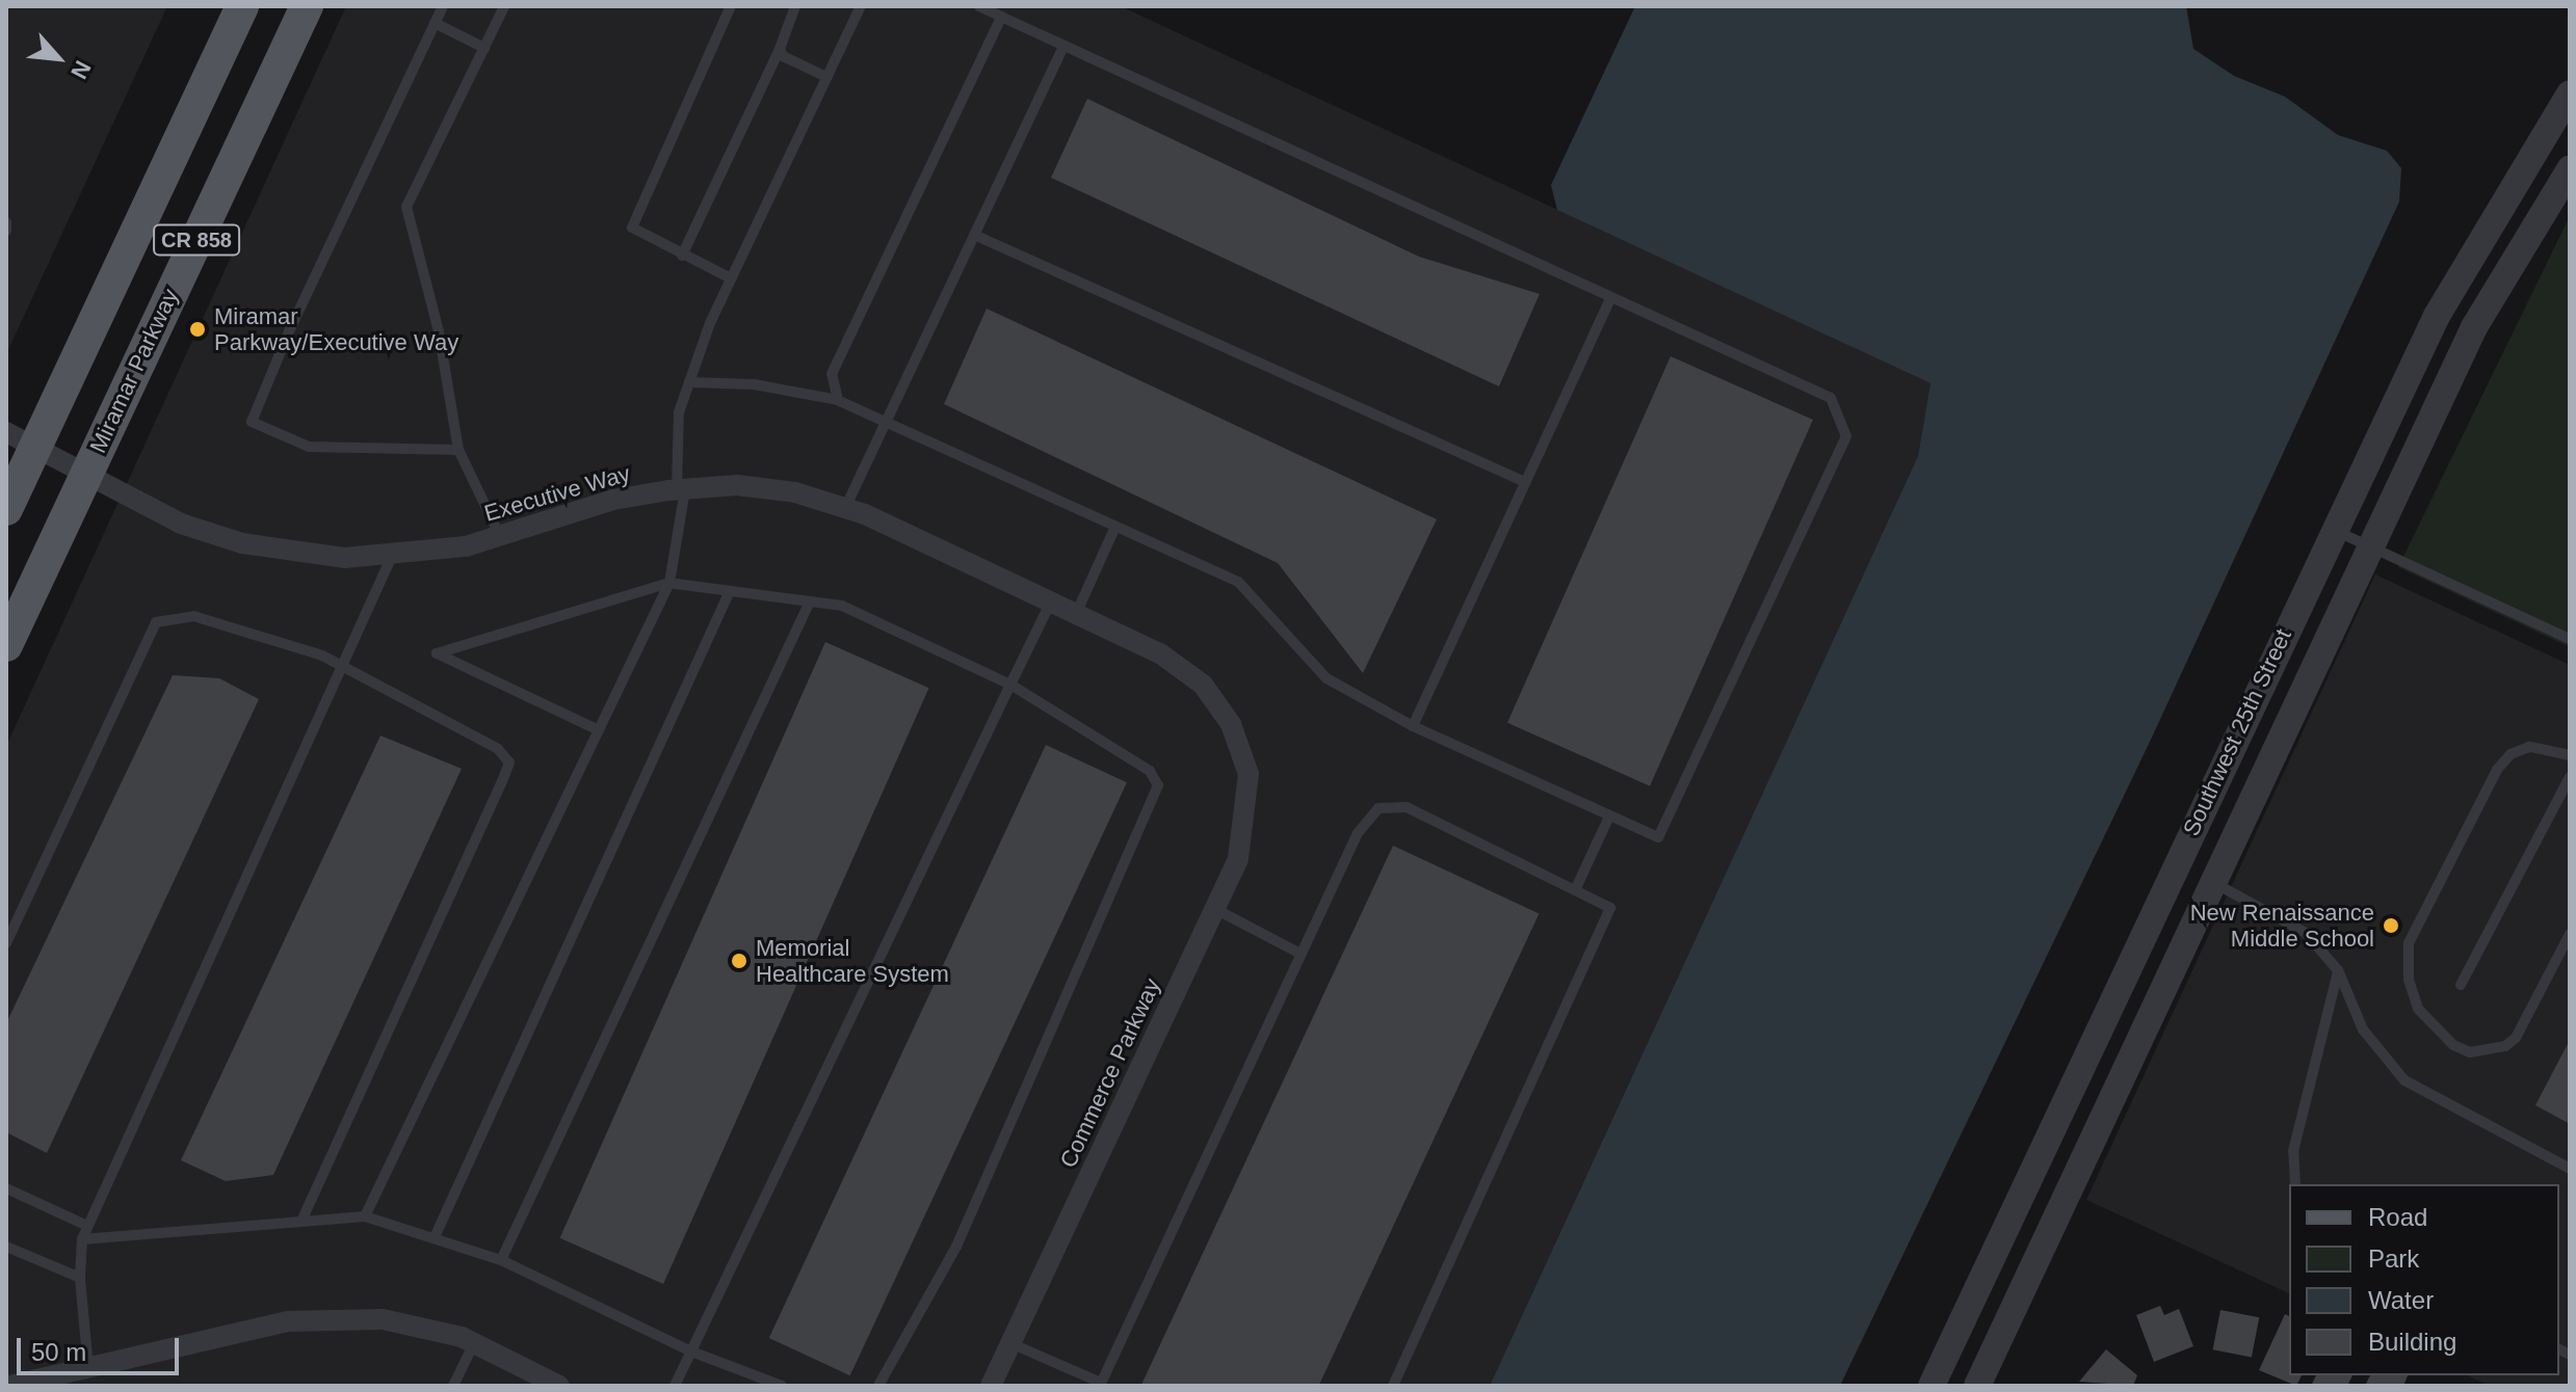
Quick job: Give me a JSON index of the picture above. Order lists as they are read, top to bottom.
{
  "streets": {
    "main road": ["CR 858", "Miramar Parkway"],
    "street": ["Executive Way", "Southwest 25th Street", "Commerce Parkway"]
  },
  "crossings": [
    ["CR 858", "Executive Way"],
    ["Miramar Parkway", "Executive Way"],
    ["Executive Way", "Commerce Parkway"]
  ],
  "places": ["Miramar Parkway/Executive Way", "New Renaissance Middle School", "Memorial Healthcare System"],
  "legend": [
    "Road",
    "Park",
    "Water",
    "Building"
  ],
  "scale_bar": "50 m",
  "north": "bottom right"
}
